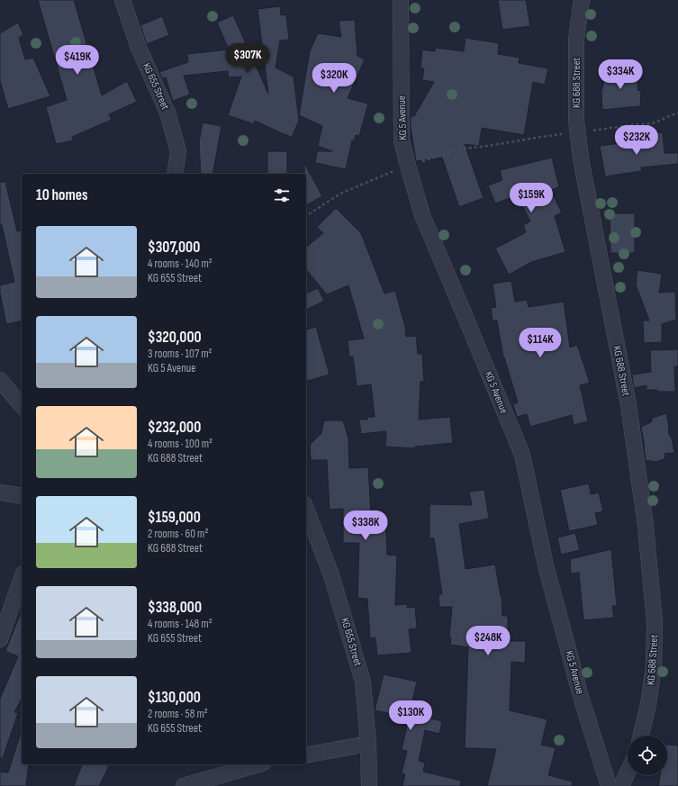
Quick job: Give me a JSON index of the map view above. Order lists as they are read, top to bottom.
{
  "streets": {
    "street": ["KG 688 Street", "KG 655 Street", "KG 5 Avenue"]
  },
  "page": {
    "price": [
      "$307K",
      "$419K",
      "$334K",
      "$320K",
      "$232K",
      "$159K",
      "$114K",
      "$338K",
      "$248K",
      "$130K"
    ],
    "heading": "10 homes",
    "list": [
      {
        "name": "$307,000",
        "note": "4 rooms · 140 m² · KG 655 Street"
      },
      {
        "name": "$320,000",
        "note": "3 rooms · 107 m² · KG 5 Avenue"
      },
      {
        "name": "$232,000",
        "note": "4 rooms · 100 m² · KG 688 Street"
      },
      {
        "name": "$159,000",
        "note": "2 rooms · 60 m² · KG 688 Street"
      },
      {
        "name": "$338,000",
        "note": "4 rooms · 148 m² · KG 655 Street"
      },
      {
        "name": "$130,000",
        "note": "2 rooms · 58 m² · KG 655 Street"
      }
    ]
  }
}
